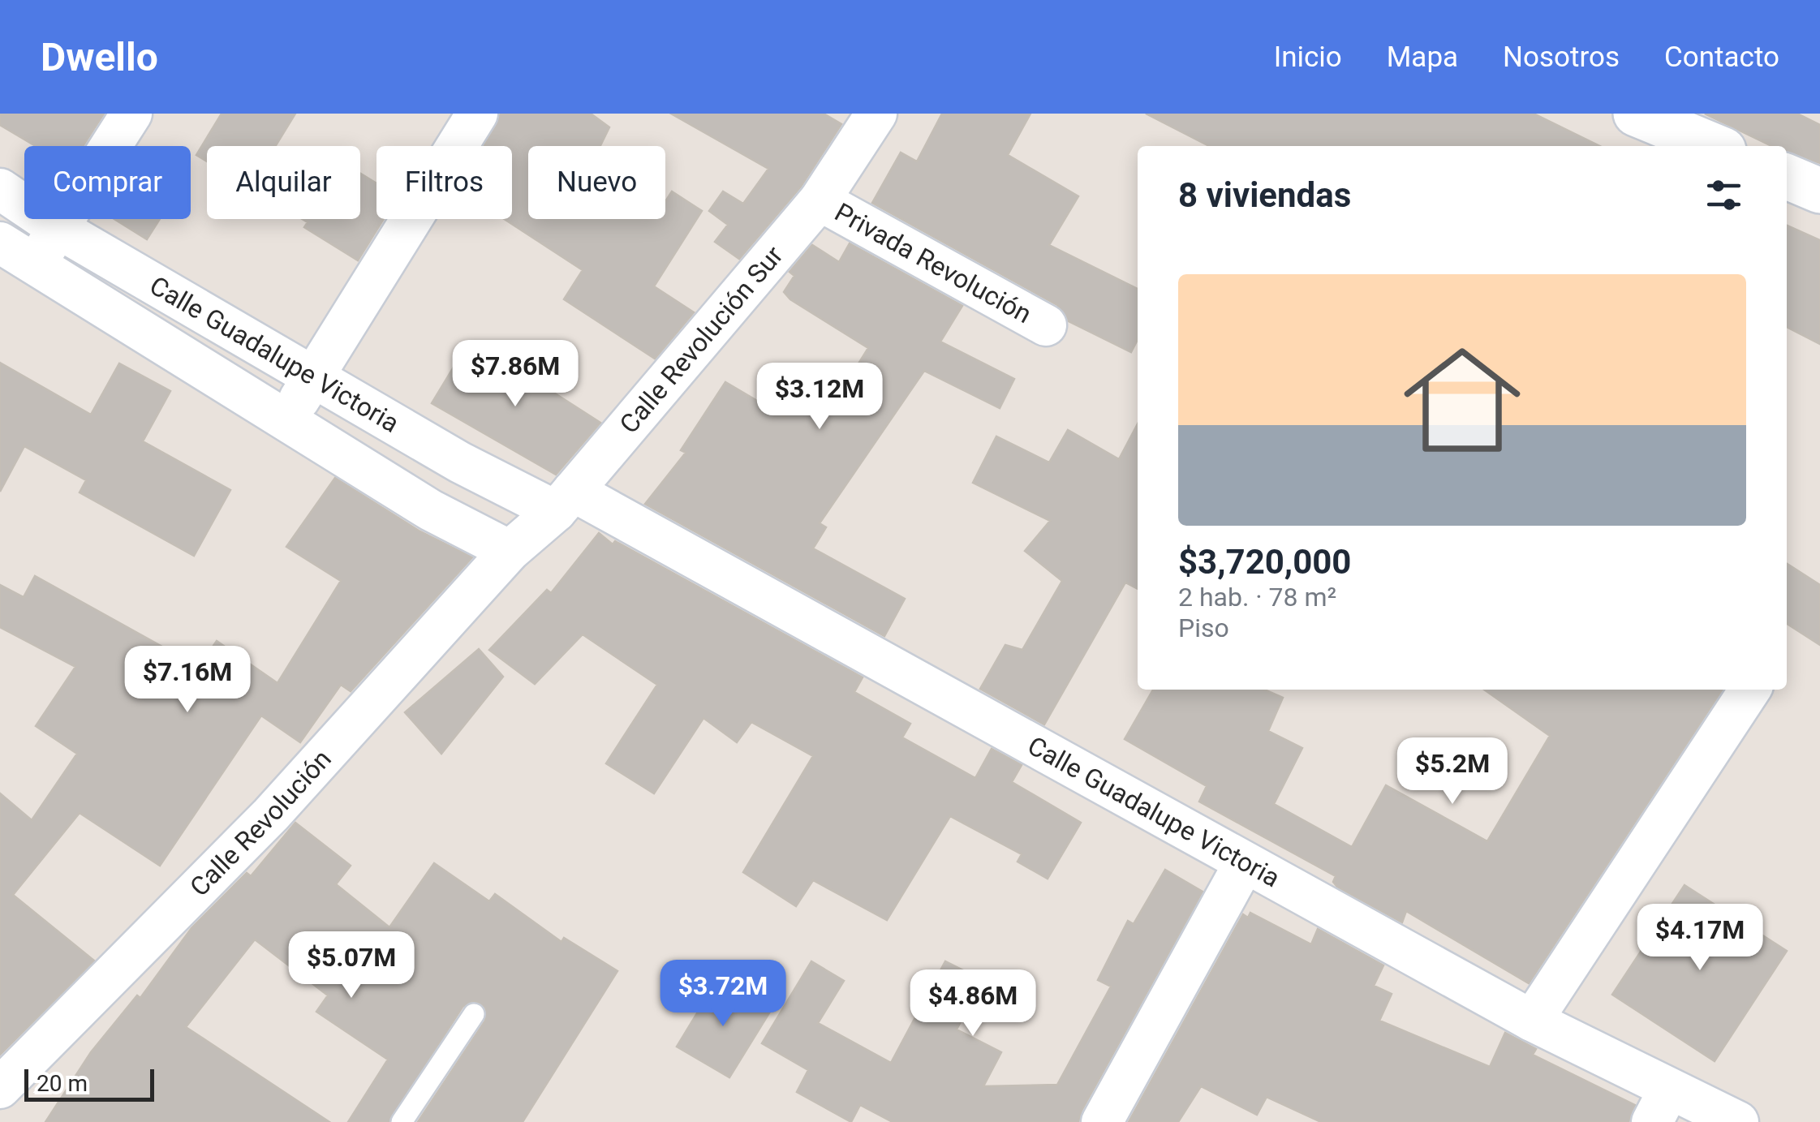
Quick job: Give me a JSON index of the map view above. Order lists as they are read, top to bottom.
{
  "streets": {
    "street": [
      "Privada Revolución",
      "Calle Revolución Sur",
      "Calle Guadalupe Victoria",
      "Calle Revolución"
    ]
  },
  "crossings": [
    ["Privada Revolución", "Calle Revolución Sur"],
    ["Calle Revolución Sur", "Calle Guadalupe Victoria"],
    ["Calle Revolución Sur", "Calle Revolución"],
    ["Calle Guadalupe Victoria", "Calle Revolución"]
  ],
  "scale_bar": "20 m",
  "page": {
    "header": "Dwello",
    "nav": [
      "Inicio",
      "Mapa",
      "Nosotros",
      "Contacto"
    ],
    "chip": [
      "Comprar",
      "Alquilar",
      "Filtros",
      "Nuevo"
    ],
    "heading": "8 viviendas",
    "list": [
      {
        "name": "$3,720,000",
        "note": "2 hab. · 78 m² · Piso"
      }
    ],
    "price": [
      "$7.86M",
      "$3.12M",
      "$7.16M",
      "$5.2M",
      "$4.17M",
      "$5.07M",
      "$3.72M",
      "$4.86M"
    ],
    "scale": "20 m"
  }
}
